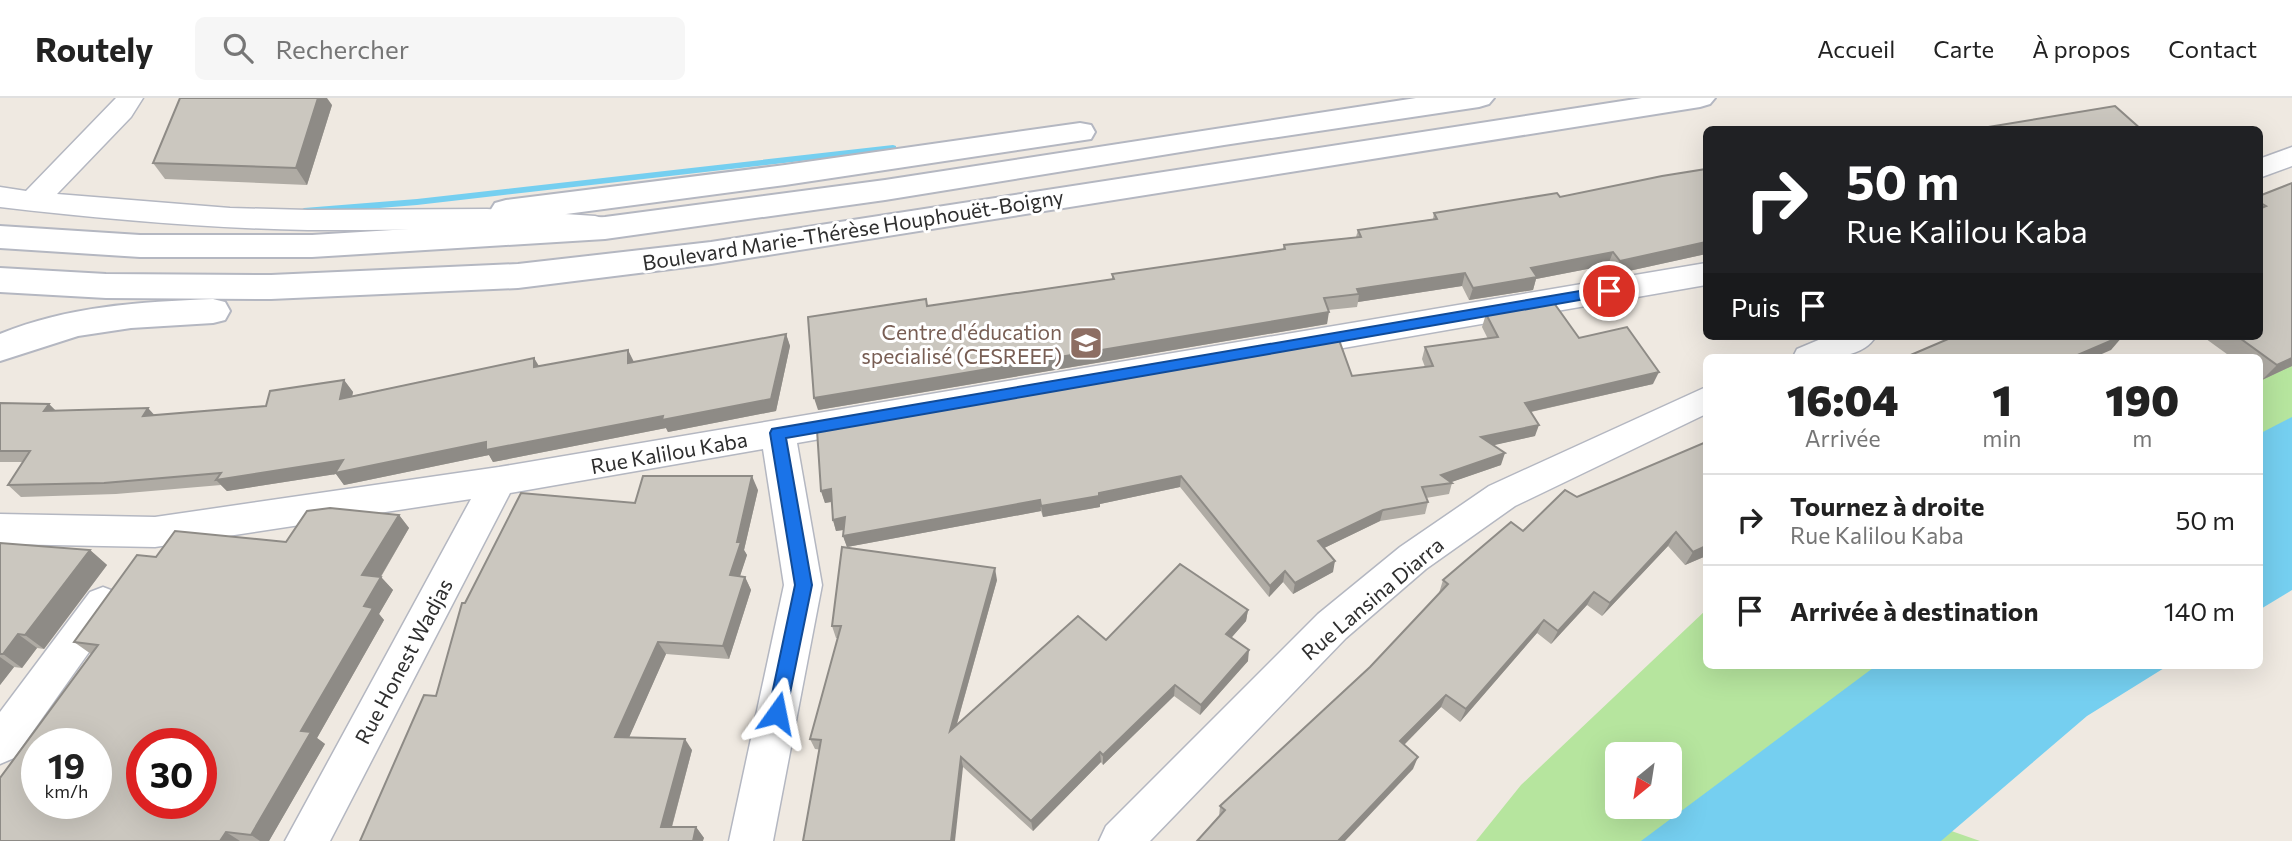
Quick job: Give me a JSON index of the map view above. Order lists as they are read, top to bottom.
{
  "streets": {
    "main road": ["Boulevard Marie-Thérèse Houphouët-Boigny"],
    "street": ["Rue Kalilou Kaba", "Rue Lansina Diarra", "Rue Honest Wadjas"]
  },
  "crossings": [
    ["Rue Kalilou Kaba", "Rue Honest Wadjas"]
  ],
  "places": {
    "school or university": ["Centre d'éducation specialisé (CESREEF)"]
  },
  "north": "bottom left",
  "page": {
    "header": "Routely",
    "search": "Rechercher",
    "nav": [
      "Accueil",
      "Carte",
      "À propos",
      "Contact"
    ],
    "turn": ["50 m", "Rue Kalilou Kaba"],
    "then": "Puis",
    "eta": [
      "16:04",
      "Arrivée",
      "1",
      "min",
      "190",
      "m"
    ],
    "list": [
      {
        "name": "Tournez à droite",
        "note": "Rue Kalilou Kaba",
        "value": "50 m"
      },
      {
        "name": "Arrivée à destination",
        "value": "140 m"
      }
    ],
    "speed": "19 km/h",
    "limit": "30"
  }
}
